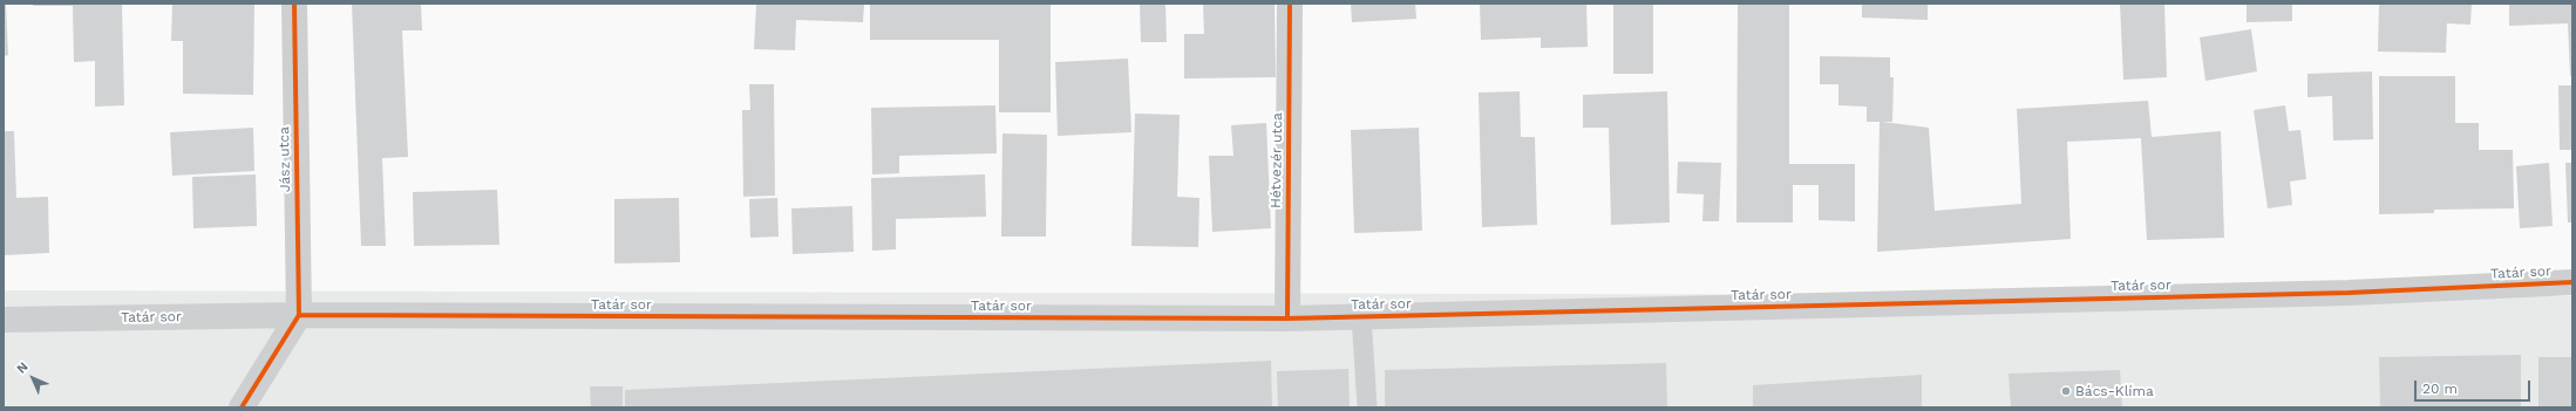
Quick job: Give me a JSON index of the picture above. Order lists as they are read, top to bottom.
{
  "streets": {
    "street": ["Jász utca", "Hétvezér utca", "Tatár sor"]
  },
  "crossings": [
    ["Jász utca", "Tatár sor"],
    ["Hétvezér utca", "Tatár sor"]
  ],
  "places": ["Bács-Klíma"],
  "scale_bar": "20 m",
  "north": "top left"
}
